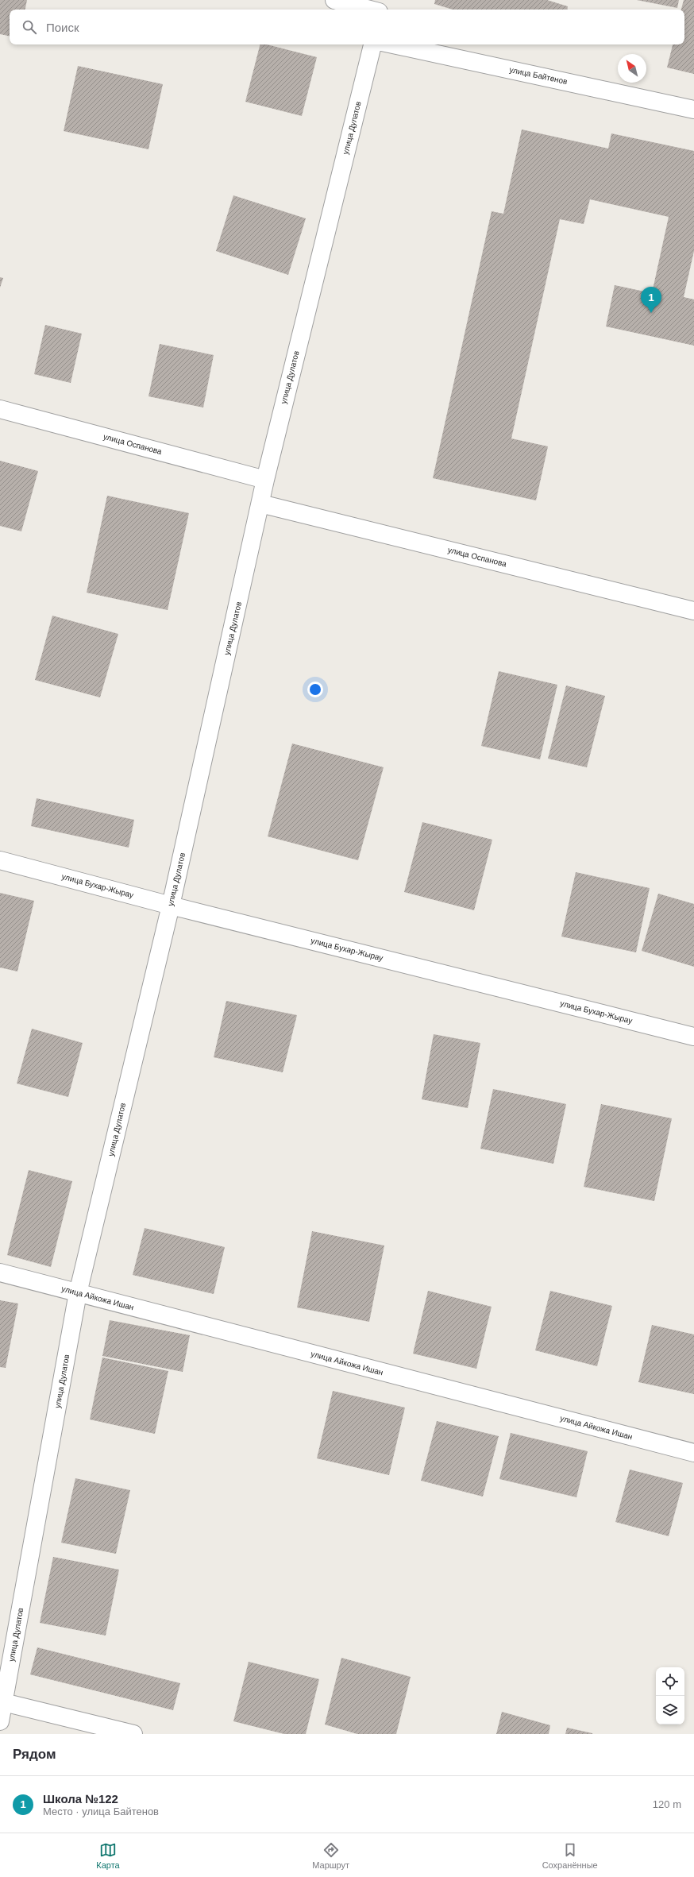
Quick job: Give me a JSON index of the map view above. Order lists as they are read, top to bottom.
{
  "streets": {
    "street": [
      "улица Байтенов",
      "улица Дулатов",
      "улица Оспанова",
      "улица Бухар-Жырау",
      "улица Айкожа Ишан"
    ]
  },
  "crossings": [
    ["улица Дулатов", "улица Оспанова"],
    ["улица Дулатов", "улица Бухар-Жырау"],
    ["улица Дулатов", "улица Айкожа Ишан"]
  ],
  "north": "top left",
  "page": {
    "search": "Поиск",
    "pins": "1",
    "heading": "Рядом",
    "list": [
      {
        "mark": "1",
        "name": "Школа №122",
        "note": "Место · улица Байтенов",
        "value": "120 m"
      }
    ],
    "nav": ["Карта", "Маршрут", "Сохранённые"]
  }
}
